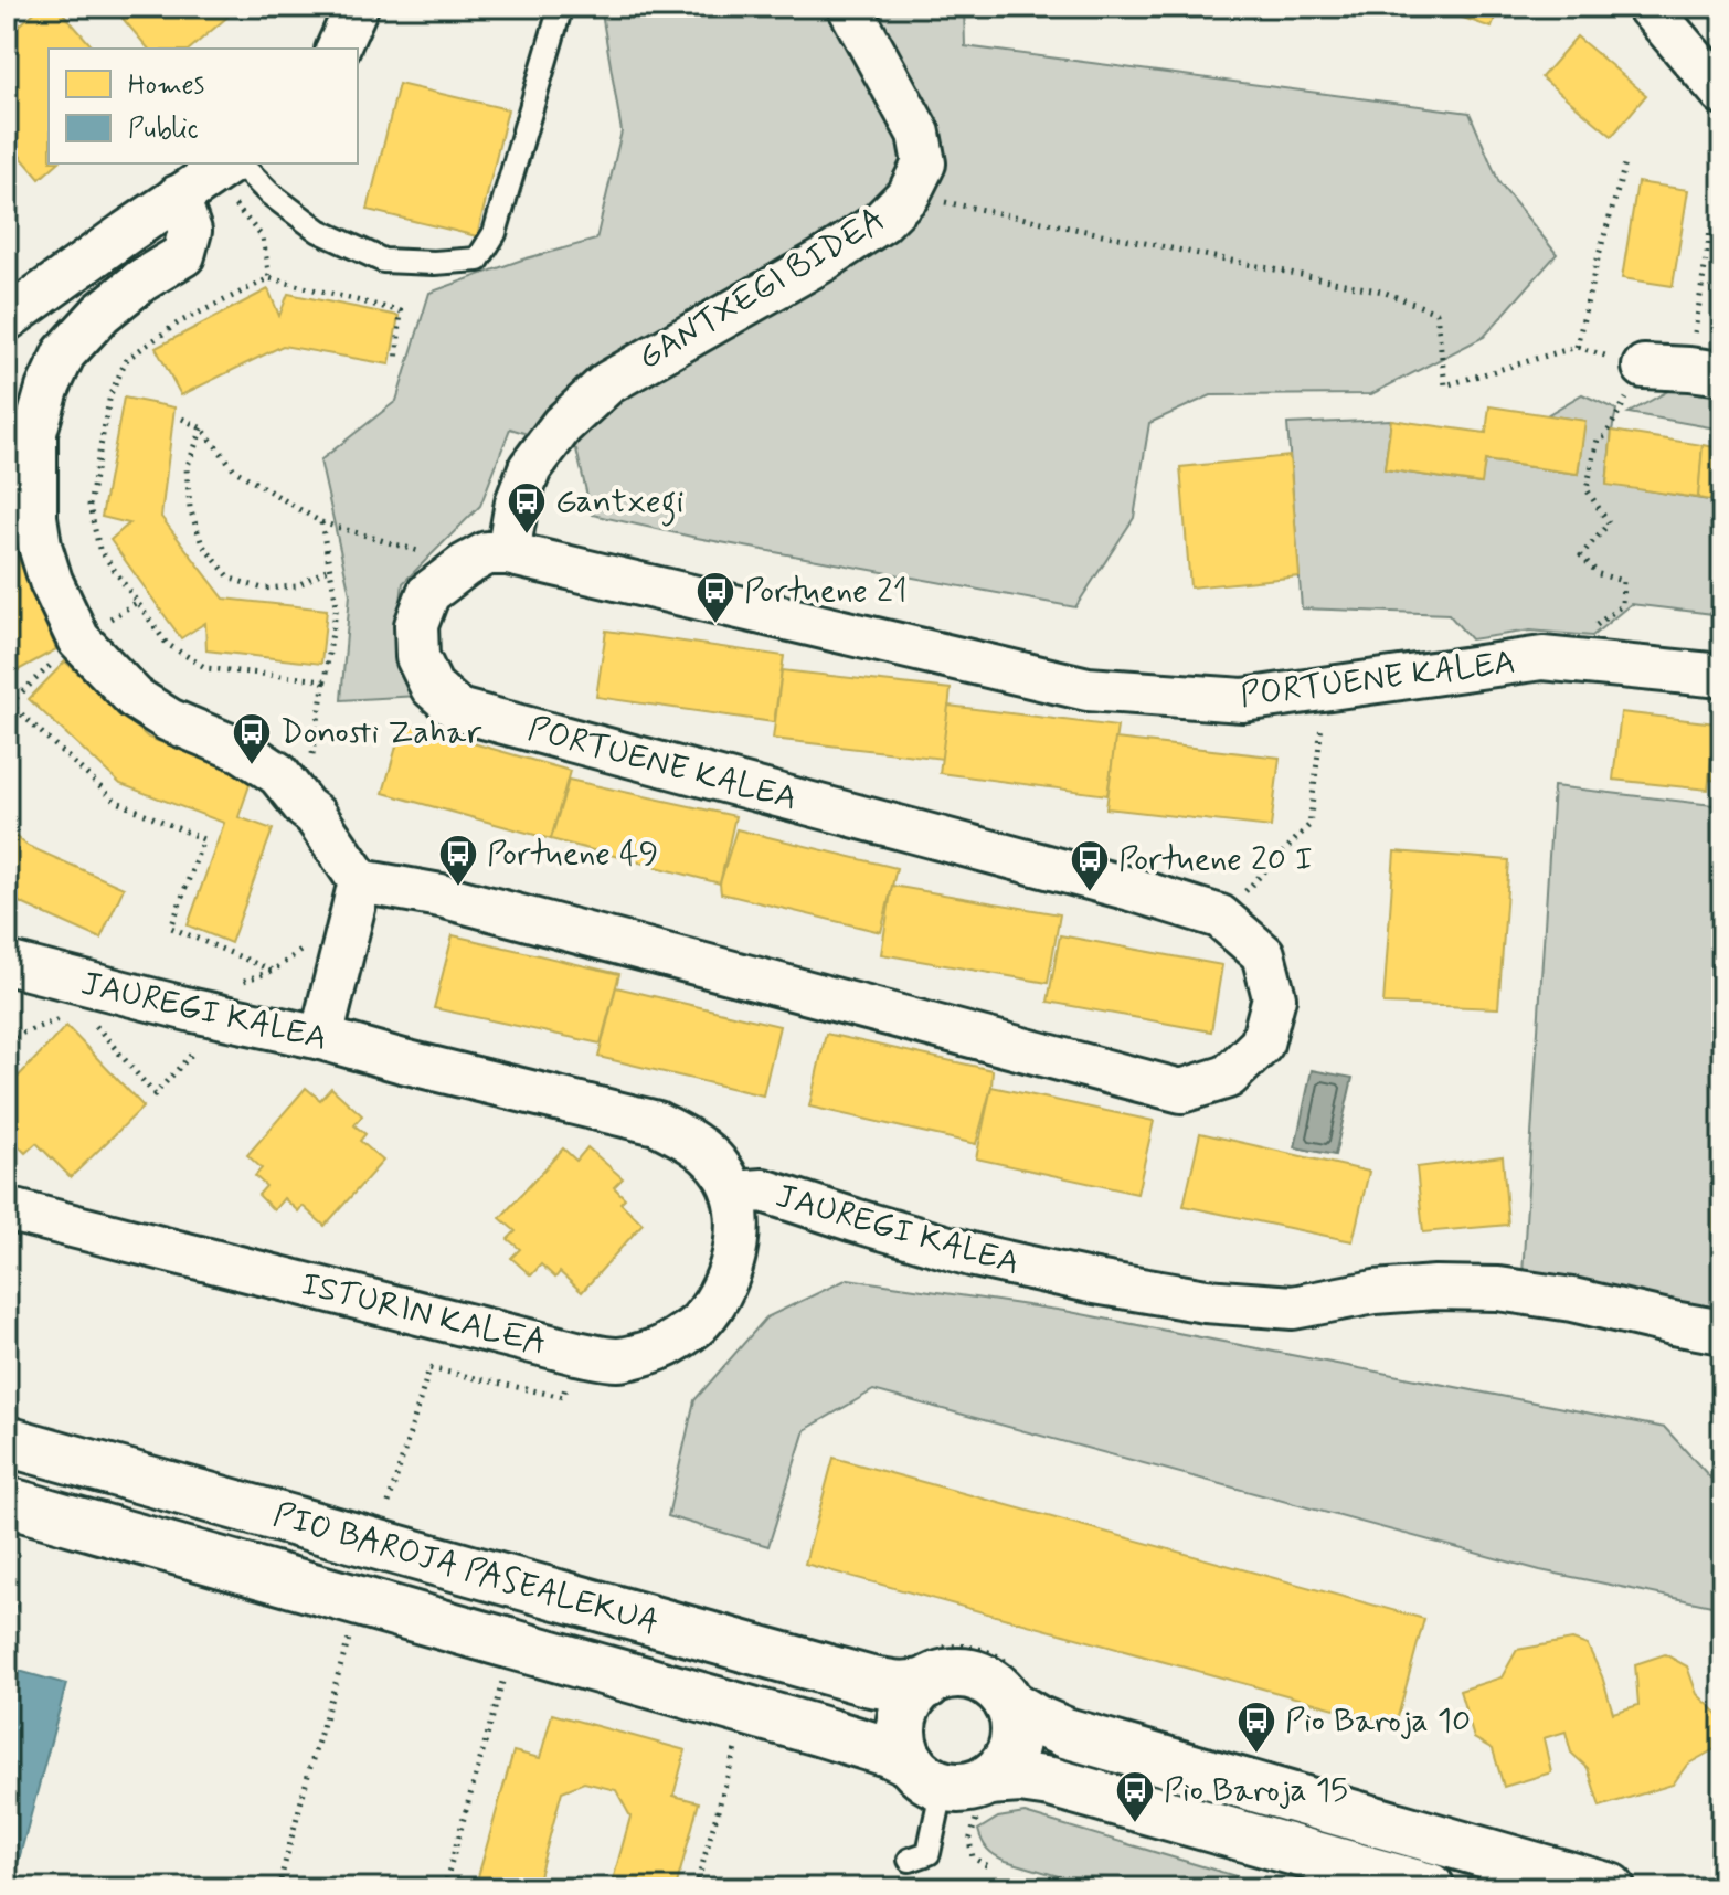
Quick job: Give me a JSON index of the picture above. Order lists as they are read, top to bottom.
{
  "streets": {
    "main road": ["PIO BAROJA PASEALEKUA"],
    "street": [
      "GANTXEGI BIDEA",
      "PORTUENE KALEA",
      "JAUREGI KALEA",
      "ISTURIN KALEA"
    ]
  },
  "crossings": [
    ["GANTXEGI BIDEA", "PORTUENE KALEA"],
    ["JAUREGI KALEA", "ISTURIN KALEA"]
  ],
  "places": {
    "bus stop": [
      "Gantxegi",
      "Portuene 21",
      "Donosti Zahar",
      "Portuene 49",
      "Portuene 20 I",
      "Pio Baroja 10",
      "Pio Baroja 15"
    ]
  },
  "legend": ["Homes", "Public"]
}
